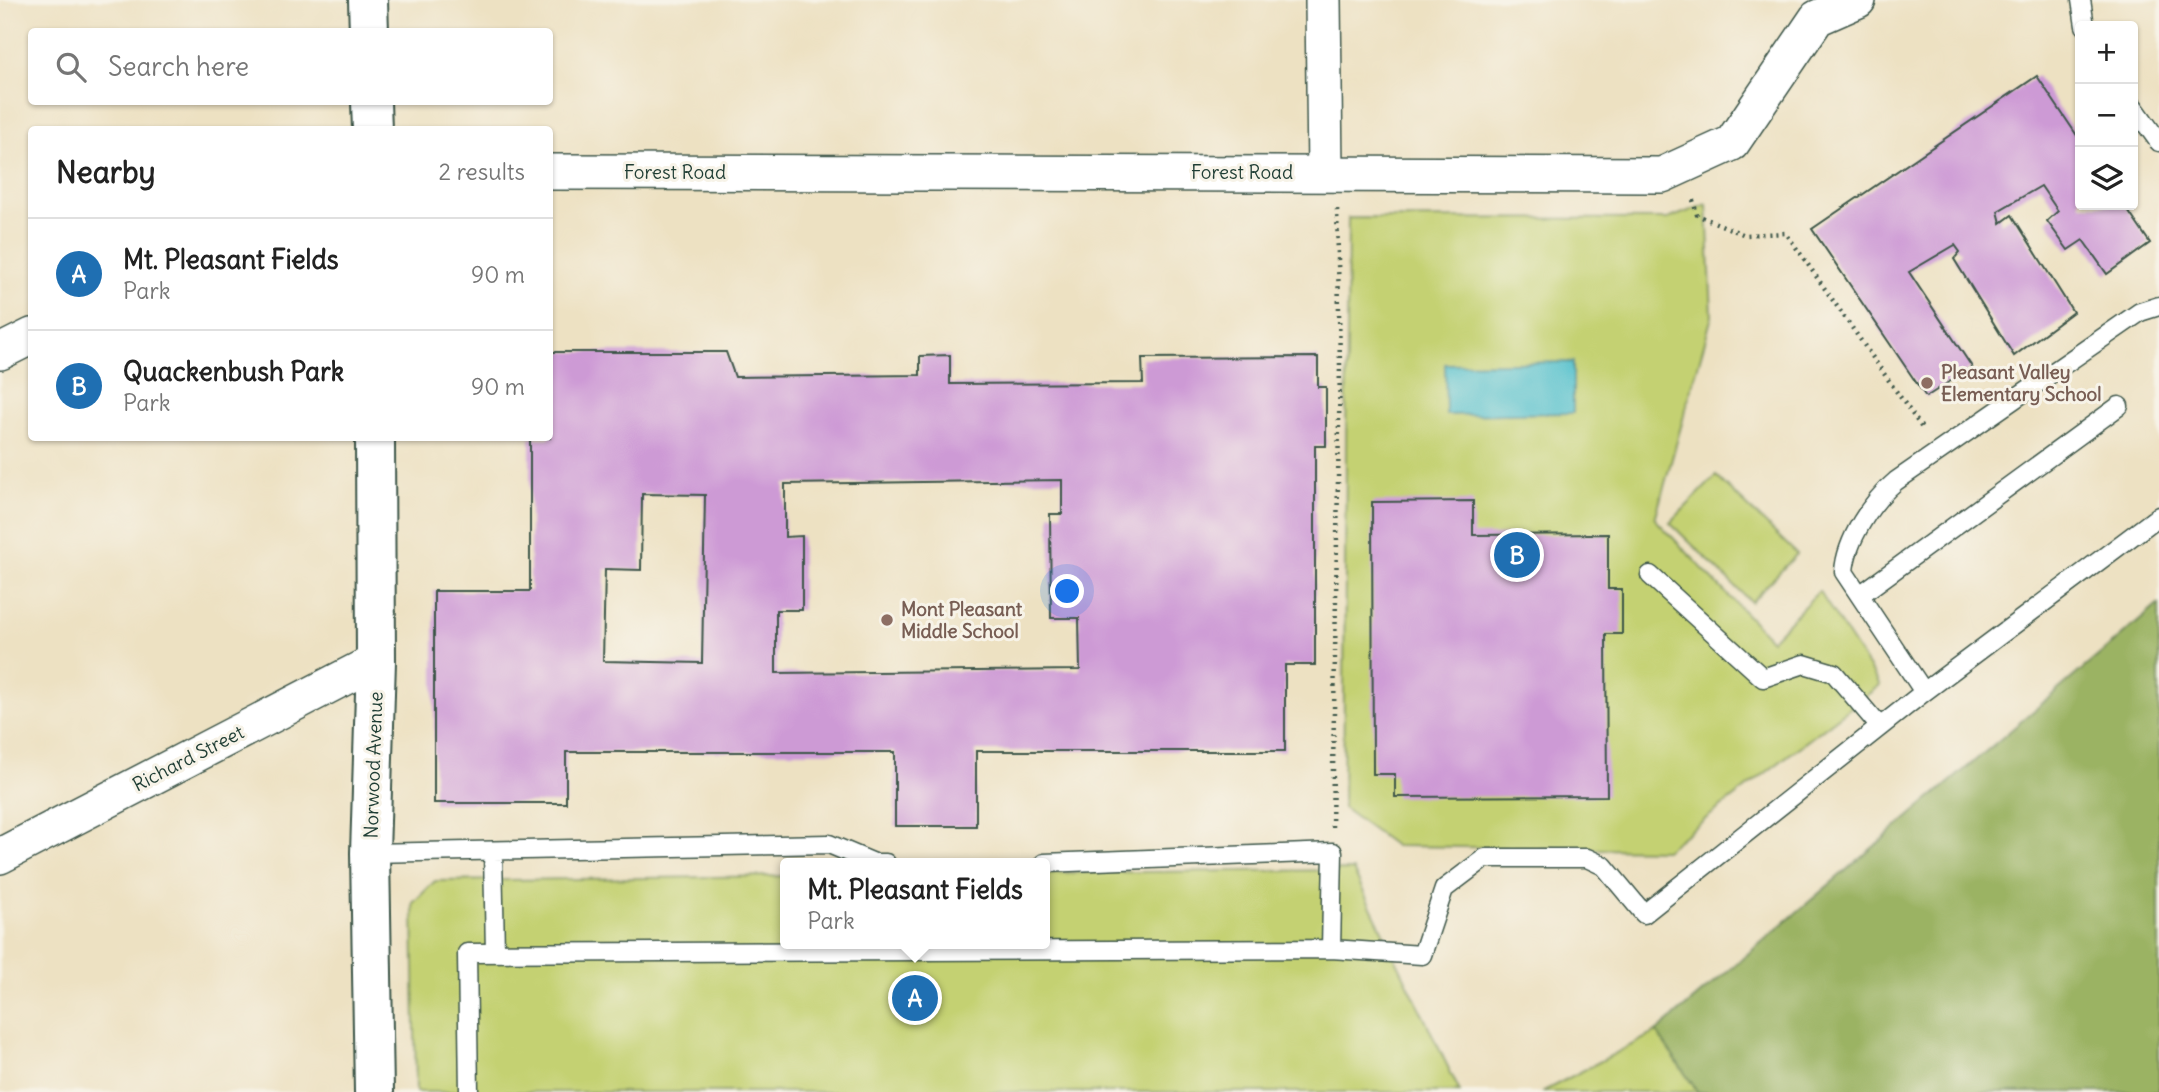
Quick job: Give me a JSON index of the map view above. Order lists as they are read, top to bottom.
{
  "streets": {
    "street": ["Forest Road", "Richard Street", "Norwood Avenue"]
  },
  "crossings": [
    ["Richard Street", "Norwood Avenue"]
  ],
  "places": ["Pleasant Valley Elementary School", "Mont Pleasant Middle School"],
  "page": {
    "map_buttons": ["+", "−"],
    "search": "Search here",
    "heading": ["Nearby", "2 results"],
    "list": [
      {
        "mark": "A",
        "name": "Mt. Pleasant Fields",
        "note": "Park",
        "value": "90 m"
      },
      {
        "mark": "B",
        "name": "Quackenbush Park",
        "note": "Park",
        "value": "90 m"
      }
    ],
    "pins": ["B", "A"],
    "popup": ["Mt. Pleasant Fields", "Park"]
  }
}
